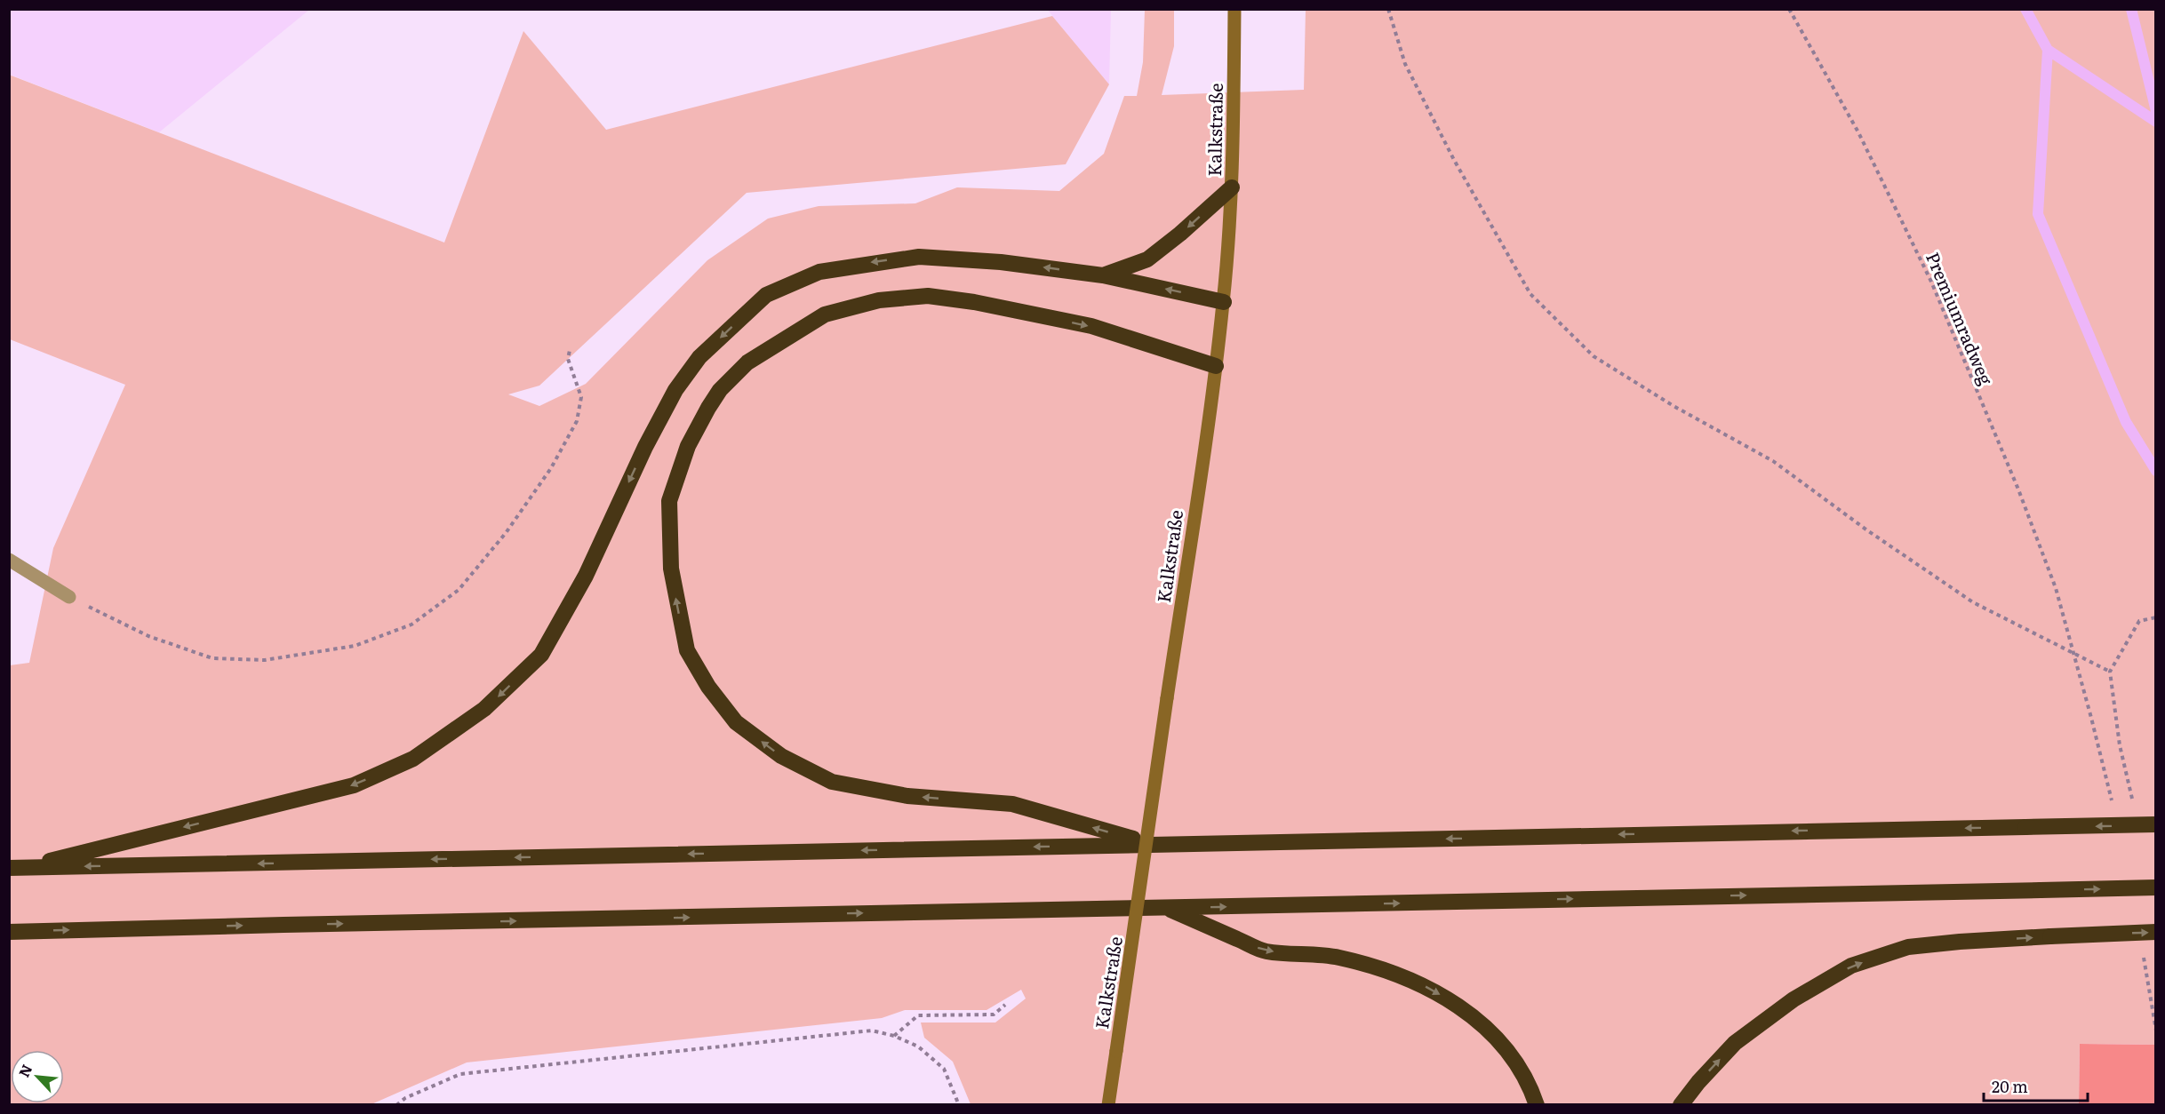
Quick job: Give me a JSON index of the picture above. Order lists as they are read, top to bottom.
{
  "streets": {
    "main road": ["Kalkstraße"],
    "path": ["Premiumradweg"]
  },
  "scale_bar": "20 m",
  "north": "top left"
}
